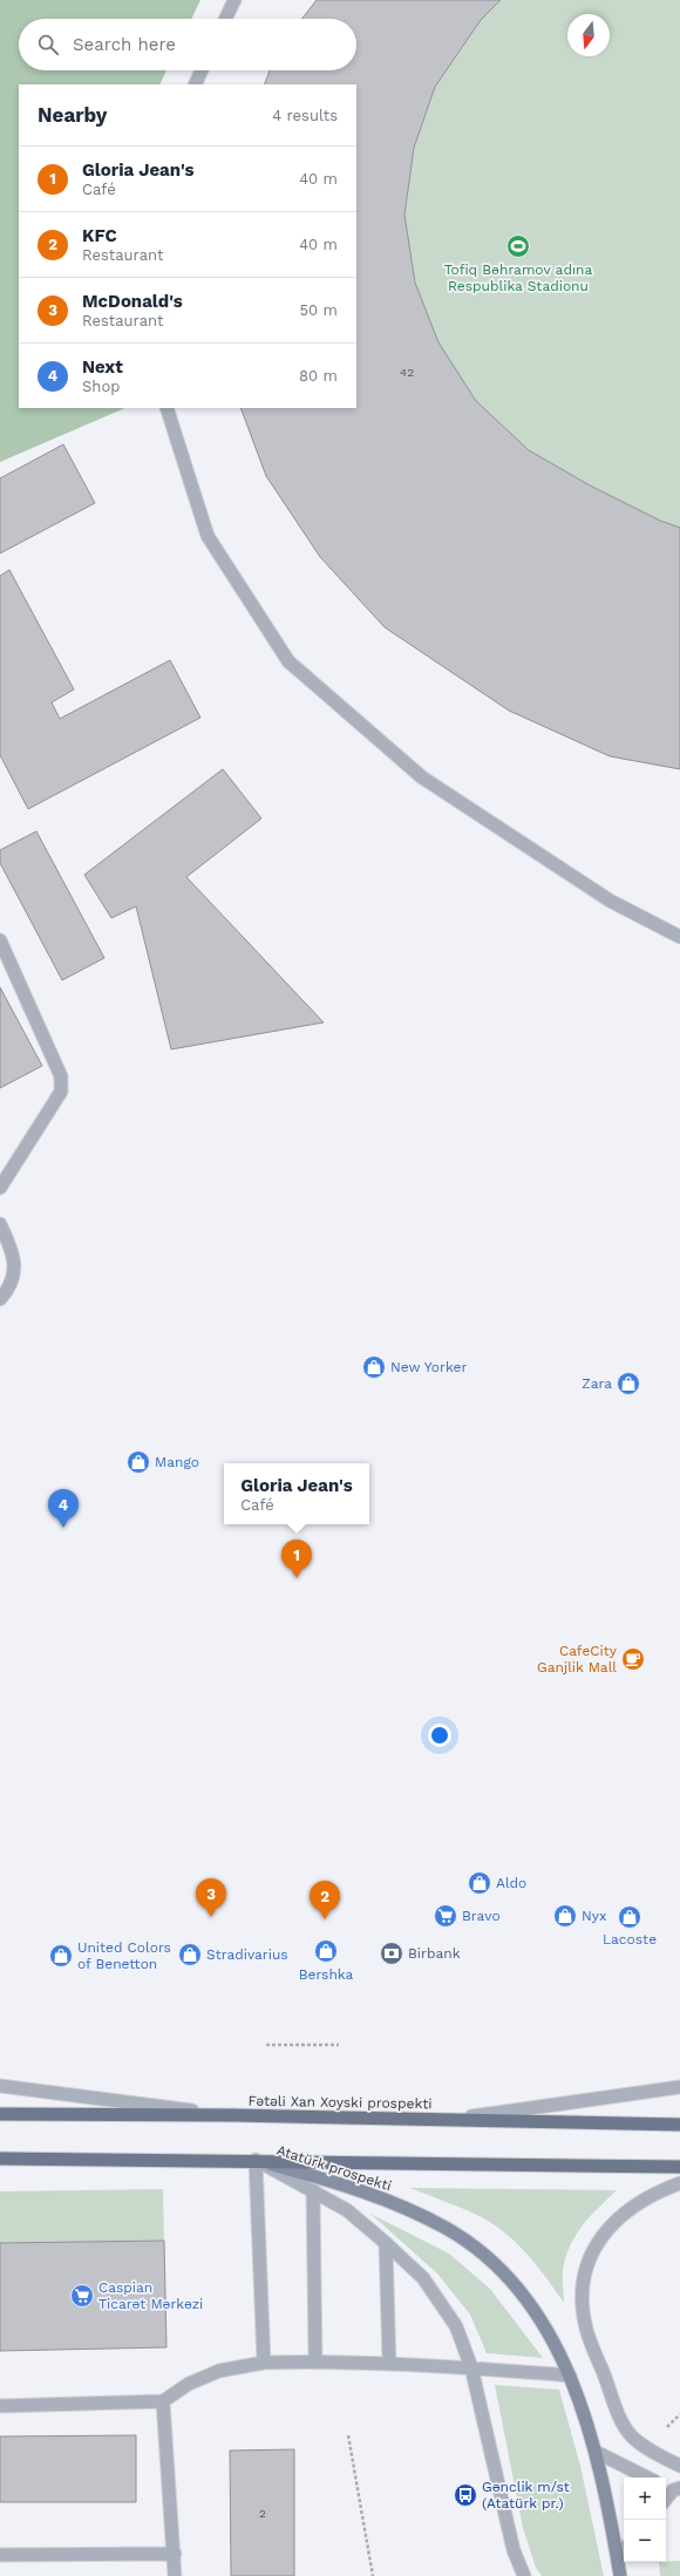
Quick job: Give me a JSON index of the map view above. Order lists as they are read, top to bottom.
{
  "streets": {
    "main road": ["Fətəli Xan Xoyski prospekti", "Atatürk prospekti"]
  },
  "places": {
    "sports": ["Tofiq Bəhramov adına Respublika Stadionu"],
    "shop": [
      "New Yorker",
      "Zara",
      "Mango",
      "Aldo",
      "Nyx",
      "Lacoste",
      "Bershka",
      "Stradivarius",
      "United Colors of Benetton"
    ],
    "cafe": ["CafeCity Ganjlik Mall"],
    "supermarket": ["Bravo", "Caspian Ticarət Mərkəzi"],
    "bank": ["Birbank"],
    "bus stop": ["Gənclik m/st (Atatürk pr.)"]
  },
  "house_numbers": ["42", "2"],
  "north": "bottom",
  "page": {
    "search": "Search here",
    "heading": ["Nearby", "4 results"],
    "list": [
      {
        "mark": "1",
        "name": "Gloria Jean's",
        "note": "Café",
        "value": "40 m"
      },
      {
        "mark": "2",
        "name": "KFC",
        "note": "Restaurant",
        "value": "40 m"
      },
      {
        "mark": "3",
        "name": "McDonald's",
        "note": "Restaurant",
        "value": "50 m"
      },
      {
        "mark": "4",
        "name": "Next",
        "note": "Shop",
        "value": "80 m"
      }
    ],
    "popup": ["Gloria Jean's", "Café"],
    "pins": [
      "4",
      "1",
      "3",
      "2"
    ],
    "map_buttons": ["+", "−"]
  }
}
